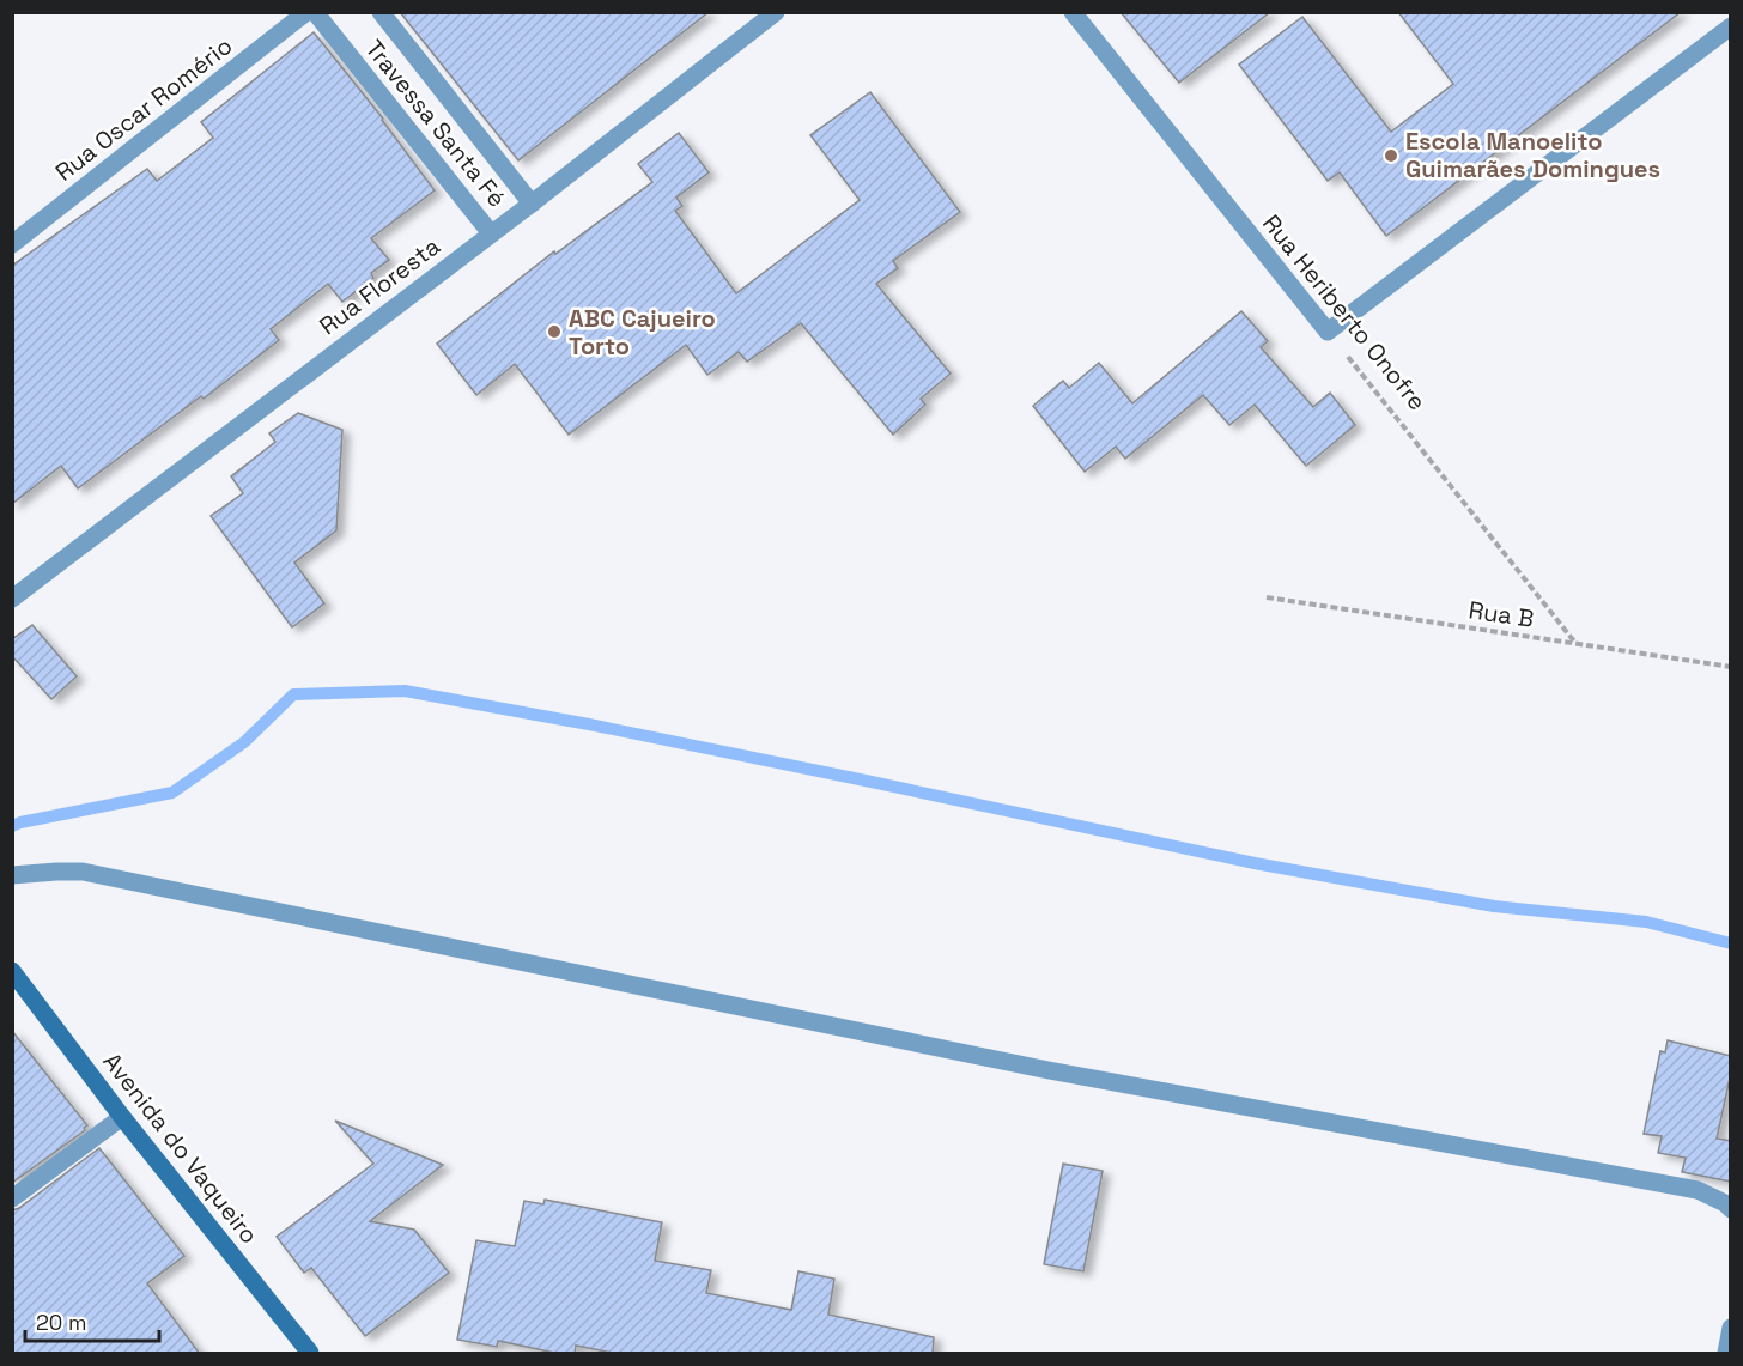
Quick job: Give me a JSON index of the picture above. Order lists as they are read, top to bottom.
{
  "streets": {
    "street": [
      "Rua Oscar Romério",
      "Travessa Santa Fé",
      "Rua Floresta",
      "Rua Heriberto Onofre",
      "Avenida do Vaqueiro"
    ],
    "path": ["Rua B"]
  },
  "crossings": [
    ["Travessa Santa Fé", "Rua Floresta"],
    ["Rua Heriberto Onofre", "Rua B"]
  ],
  "places": ["Escola Manoelito Guimarães Domingues", "ABC Cajueiro Torto"],
  "scale_bar": "20 m"
}
